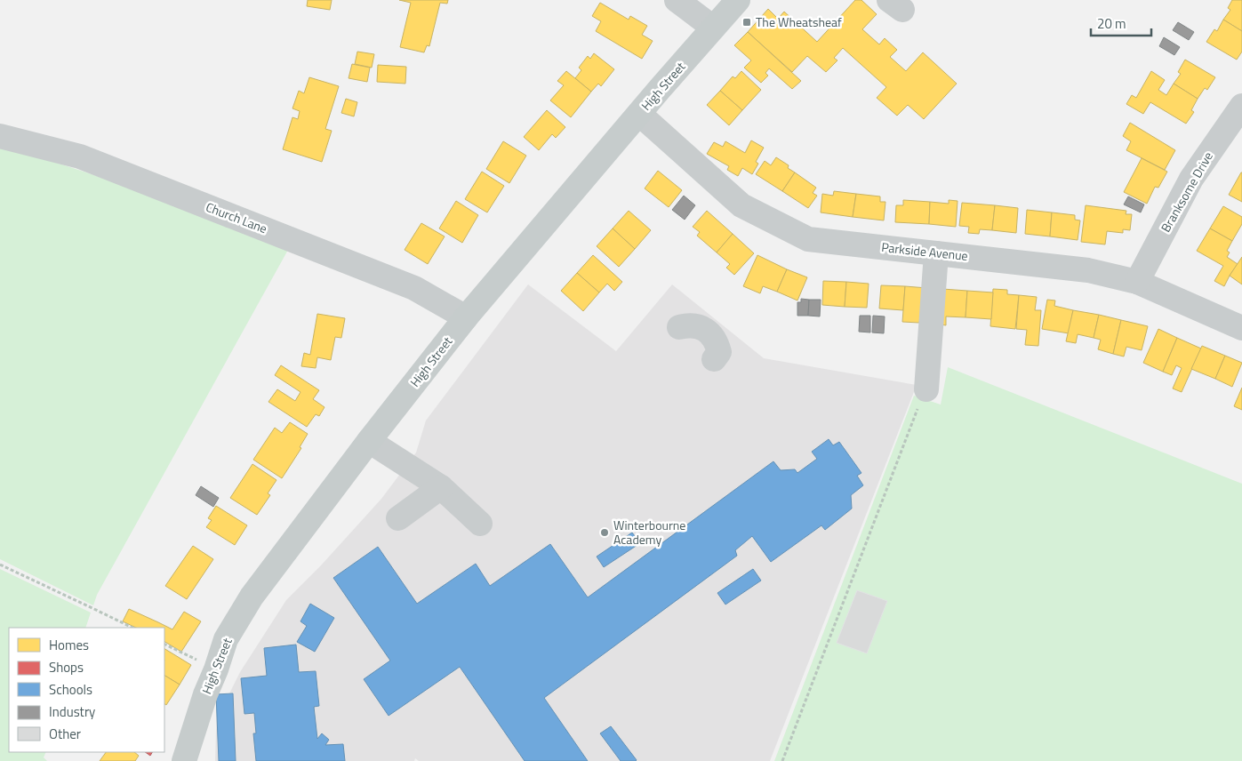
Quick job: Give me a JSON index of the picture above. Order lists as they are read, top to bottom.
{
  "streets": {
    "main road": ["High Street"],
    "street": ["Branksome Drive", "Church Lane", "Parkside Avenue"]
  },
  "crossings": [
    ["High Street", "Church Lane"],
    ["High Street", "Parkside Avenue"],
    ["Branksome Drive", "Parkside Avenue"]
  ],
  "places": {
    "transit": ["The Wheatsheaf"],
    "other": ["Winterbourne Academy"]
  },
  "legend": [
    "Homes",
    "Shops",
    "Schools",
    "Industry",
    "Other"
  ],
  "scale_bar": "20 m"
}
